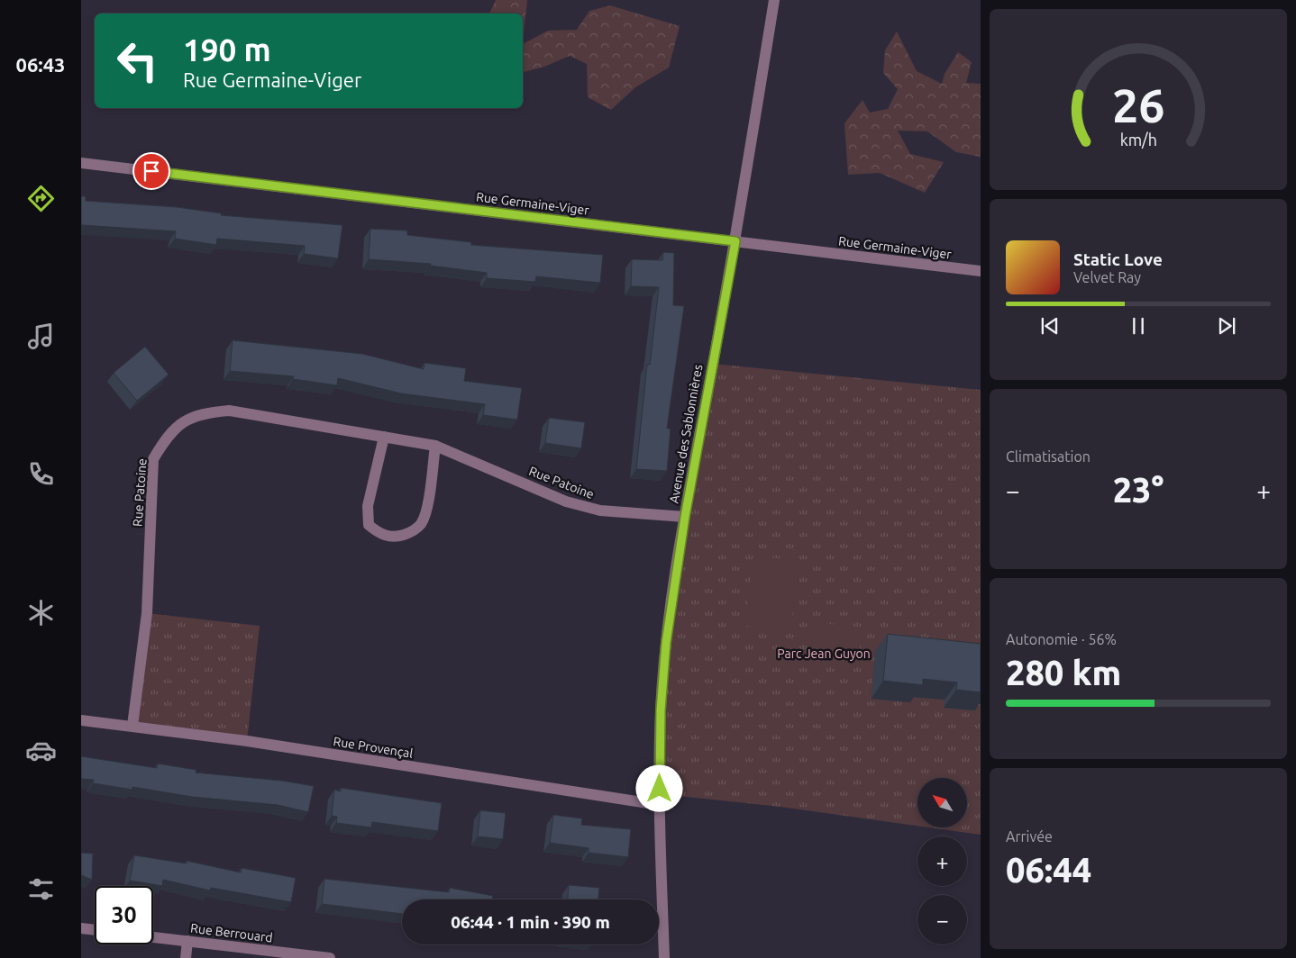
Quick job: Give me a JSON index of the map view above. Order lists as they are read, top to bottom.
{
  "streets": {
    "street": [
      "Rue Germaine-Viger",
      "Avenue des Sablonnières",
      "Rue Patoine",
      "Rue Provençal",
      "Rue Berrouard"
    ]
  },
  "crossings": [
    ["Rue Germaine-Viger", "Avenue des Sablonnières"],
    ["Avenue des Sablonnières", "Rue Patoine"],
    ["Avenue des Sablonnières", "Rue Provençal"],
    ["Rue Patoine", "Rue Provençal"]
  ],
  "parks": ["Parc Jean Guyon"],
  "north": "top left",
  "page": {
    "tabs": "06:43",
    "turn": ["190 m", "Rue Germaine-Viger"],
    "song": ["Static Love", "Velvet Ray"],
    "tile": [
      "Climatisation",
      ["Autonomie · 56%", "280 km"],
      ["Arrivée", "06:44"]
    ],
    "heat": ["−", "23°", "+"],
    "map_buttons": ["+", "−"],
    "limit": "30",
    "trip": "06:44 · 1 min · 390 m",
    "gauge": ["26", "km/h"]
  }
}
